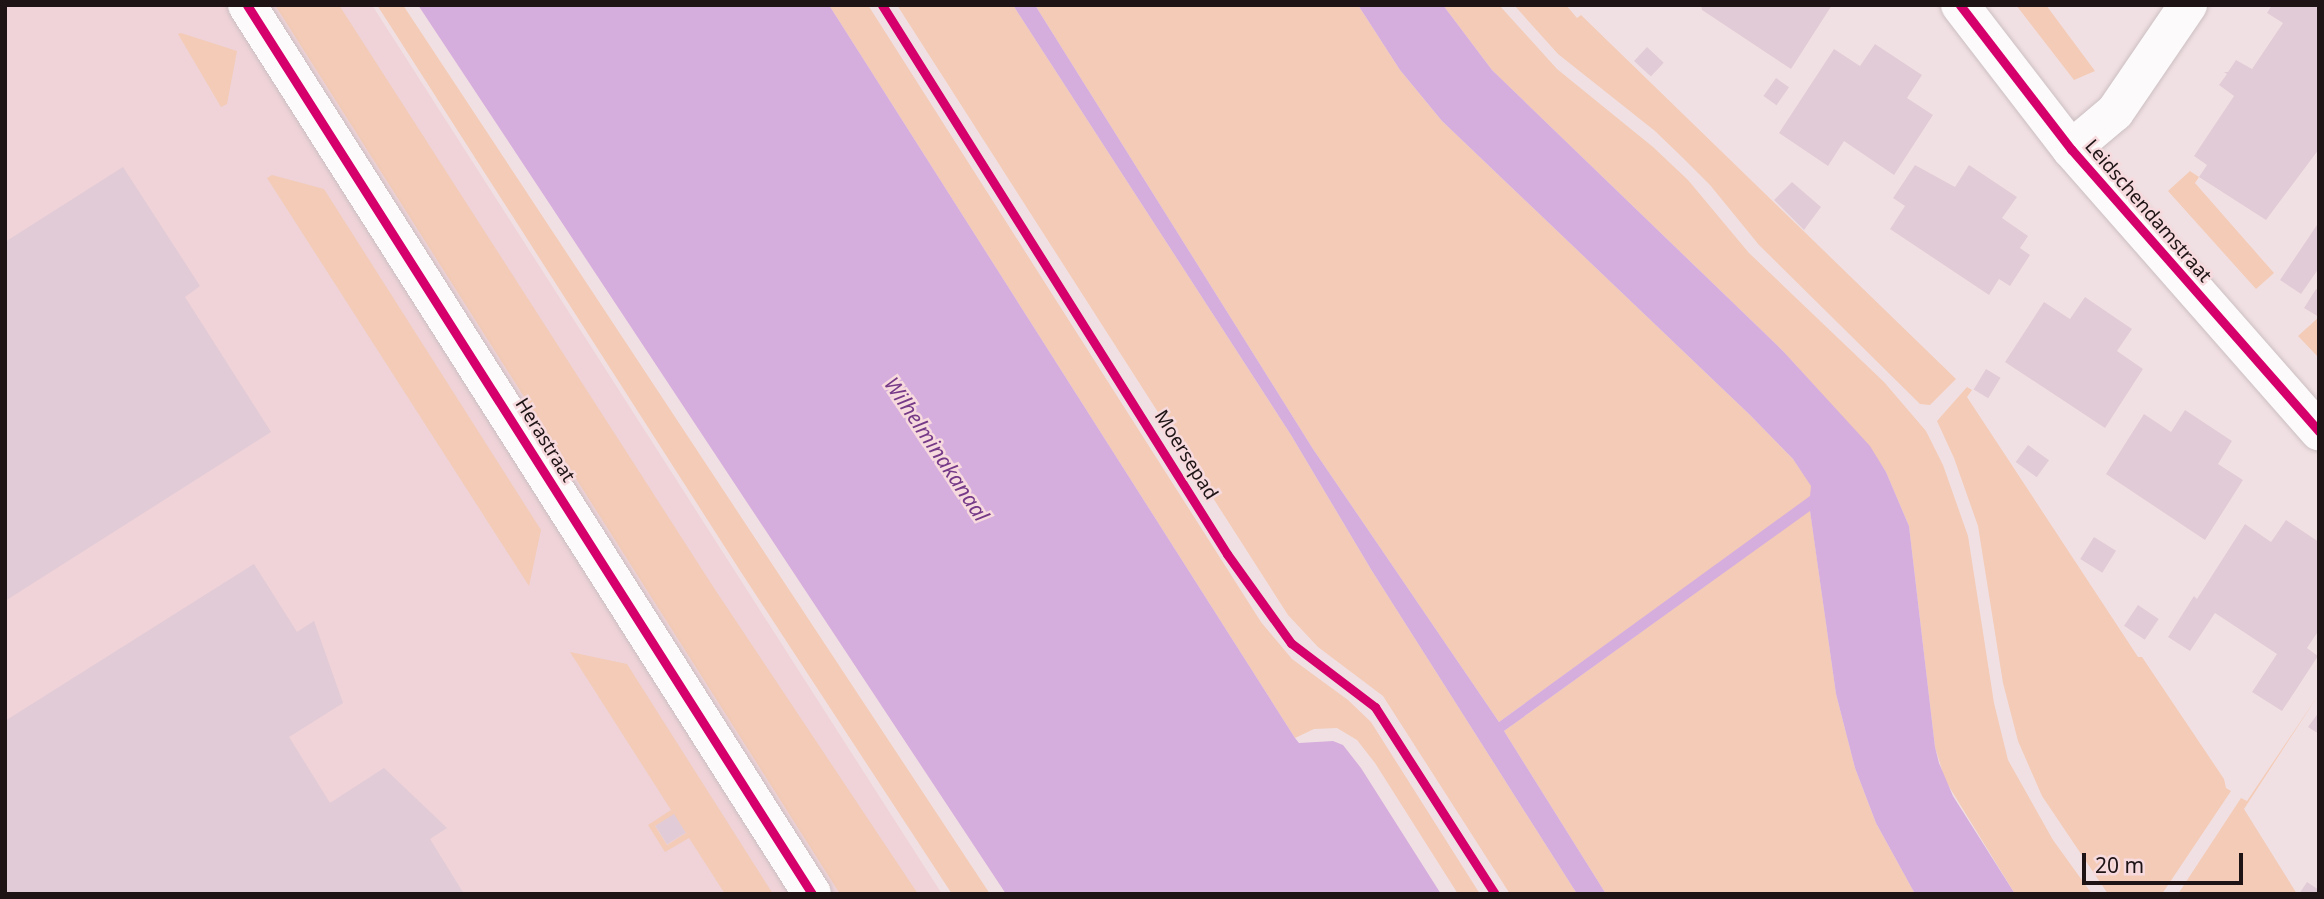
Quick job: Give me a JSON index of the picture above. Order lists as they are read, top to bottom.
{
  "streets": {
    "street": ["Leidschendamstraat", "Herastraat"],
    "cycle path": ["Moersepad"]
  },
  "water": ["Wilhelminakanaal"],
  "scale_bar": "20 m"
}
